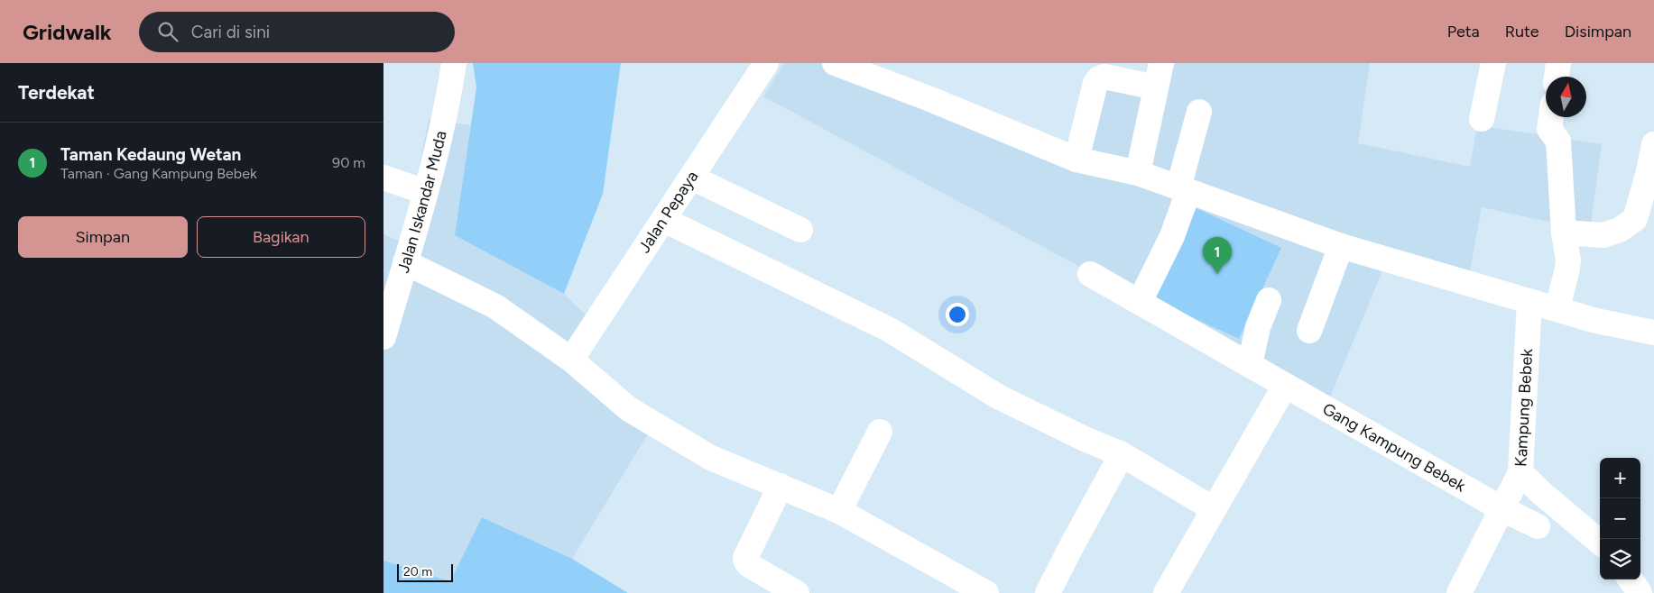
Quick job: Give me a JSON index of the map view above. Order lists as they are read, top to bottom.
{
  "streets": {
    "street": [
      "Jalan Iskandar Muda",
      "Jalan Pepaya",
      "Kampung Bebek",
      "Gang Kampung Bebek"
    ]
  },
  "crossings": [
    ["Kampung Bebek", "Gang Kampung Bebek"]
  ],
  "scale_bar": "20 m",
  "north": "top",
  "page": {
    "header": "Gridwalk",
    "search": "Cari di sini",
    "nav": ["Peta", "Rute", "Disimpan"],
    "heading": "Terdekat",
    "list": [
      {
        "mark": "1",
        "name": "Taman Kedaung Wetan",
        "note": "Taman · Gang Kampung Bebek",
        "value": "90 m"
      }
    ],
    "buttons": ["Simpan", "Bagikan"],
    "pins": "1",
    "map_buttons": ["+", "−"],
    "scale": "20 m"
  }
}
